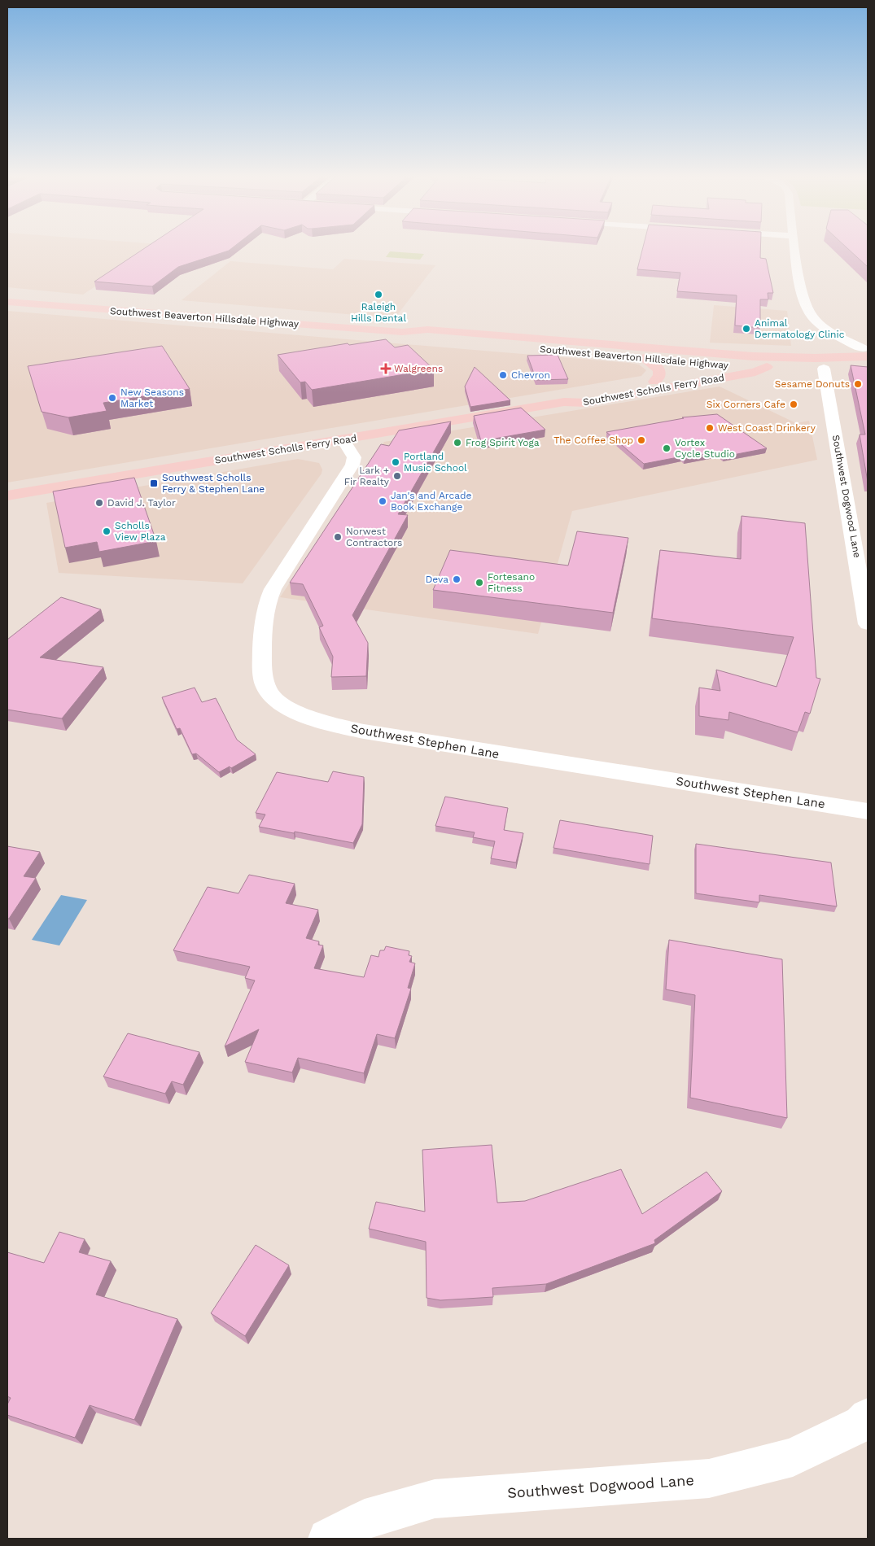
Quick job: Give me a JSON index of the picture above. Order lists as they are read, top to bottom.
{
  "streets": {
    "main road": ["Southwest Beaverton Hillsdale Highway", "Southwest Scholls Ferry Road"],
    "street": ["Southwest Dogwood Lane", "Southwest Stephen Lane"]
  },
  "crossings": [
    ["Southwest Beaverton Hillsdale Highway", "Southwest Scholls Ferry Road"],
    ["Southwest Beaverton Hillsdale Highway", "Southwest Dogwood Lane"],
    ["Southwest Scholls Ferry Road", "Southwest Stephen Lane"]
  ],
  "places": {
    "other": [
      "Raleigh Hills Dental",
      "Animal Dermatology Clinic",
      "Chevron",
      "Sesame Donuts",
      "New Seasons Market",
      "Six Corners Cafe",
      "West Coast Drinkery",
      "The Coffee Shop",
      "Frog Spirit Yoga",
      "Vortex Cycle Studio",
      "Portland Music School",
      "Lark + Fir Realty",
      "Jan's and Arcade Book Exchange",
      "David J. Taylor",
      "Scholls View Plaza",
      "Norwest Contractors",
      "Deva",
      "Fortesano Fitness"
    ],
    "health": ["Walgreens"],
    "transit": ["Southwest Scholls Ferry & Stephen Lane"]
  }
}
